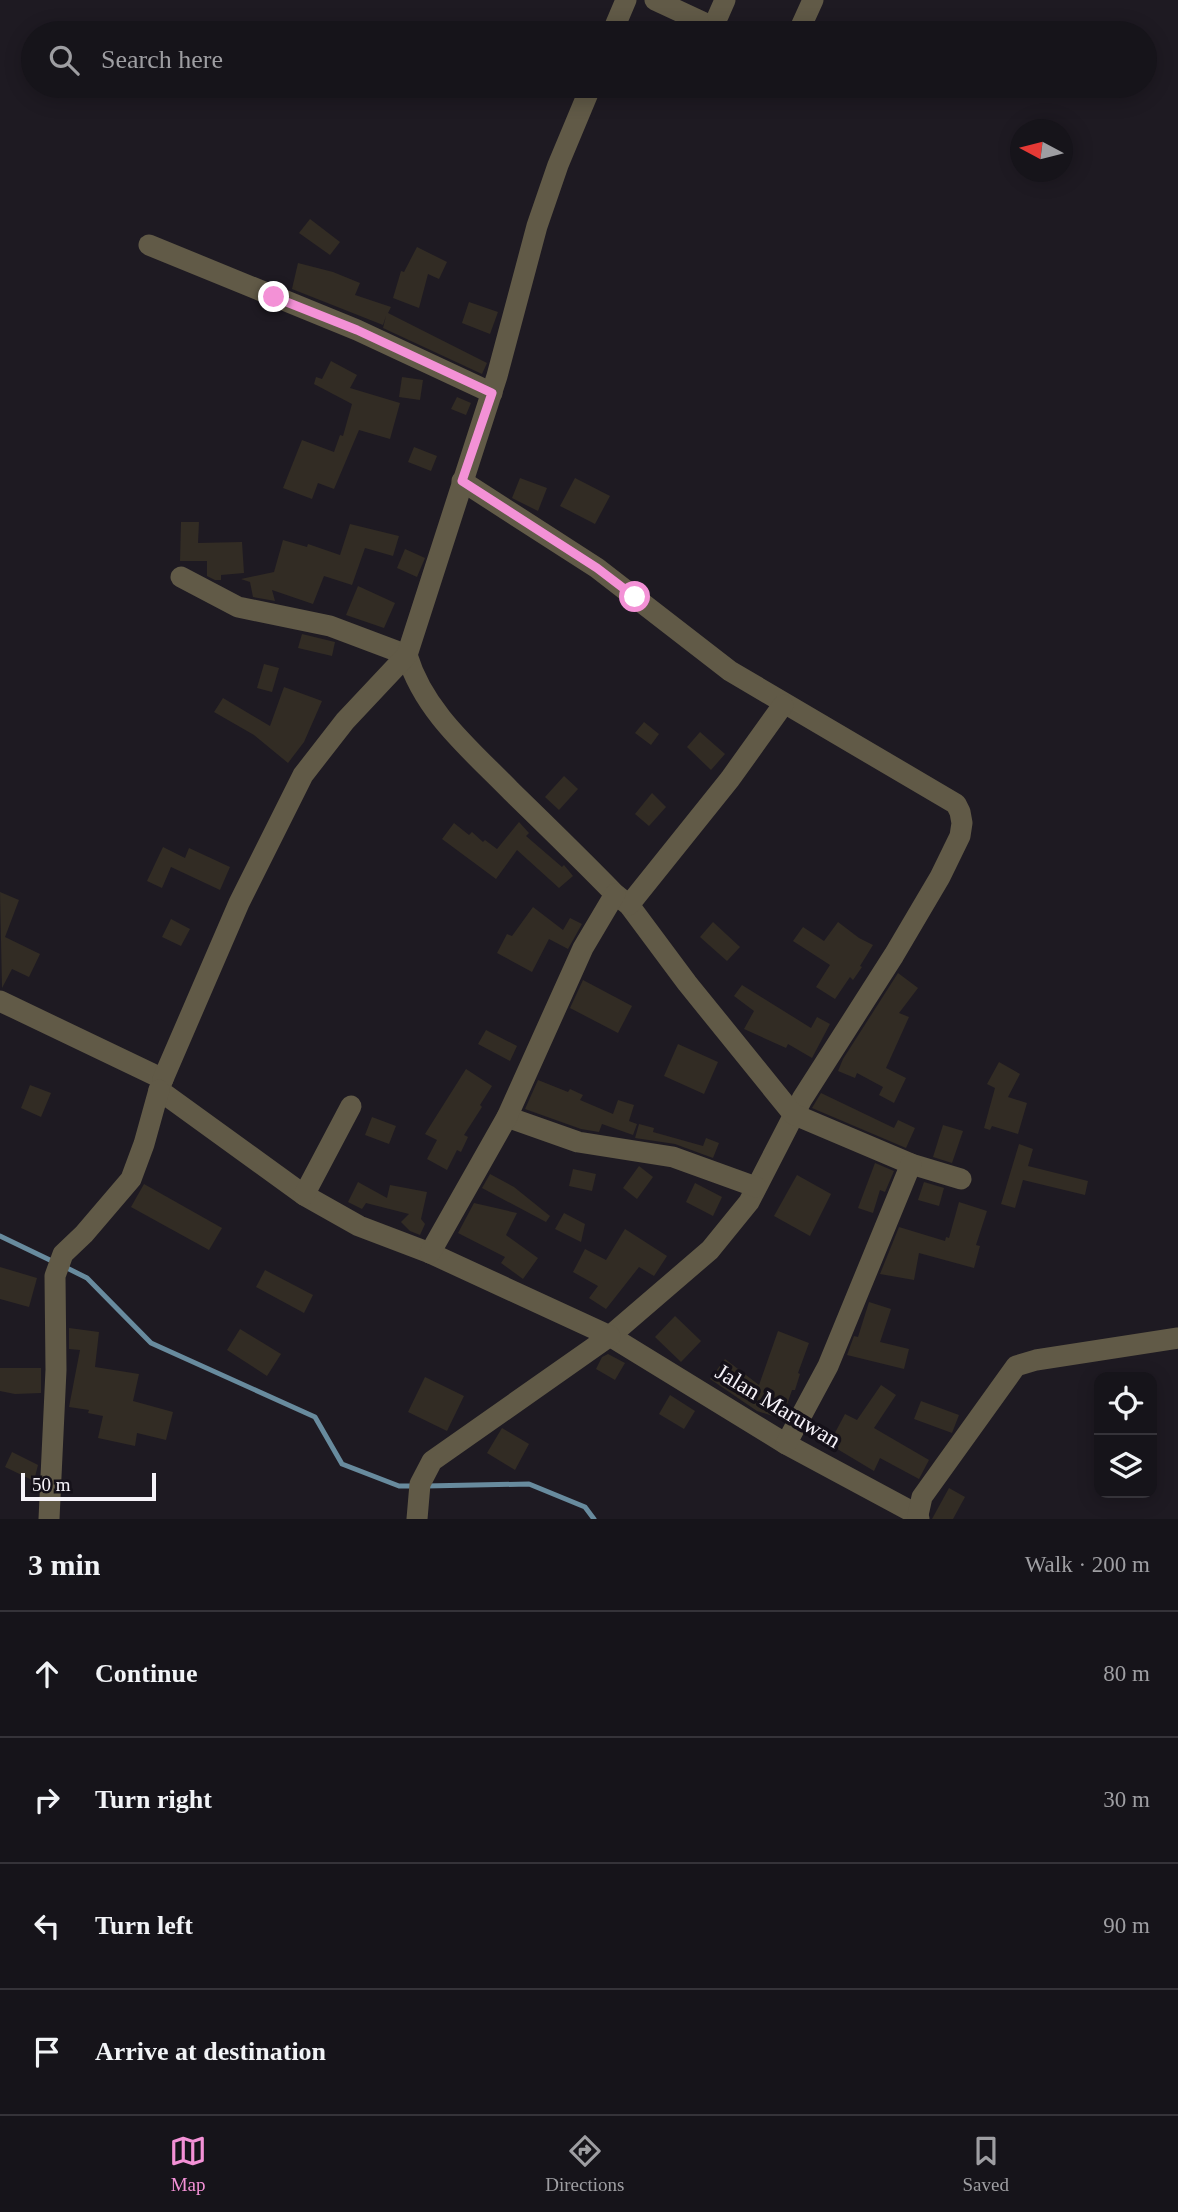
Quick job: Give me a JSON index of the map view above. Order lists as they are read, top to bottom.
{
  "streets": {
    "street": ["Jalan Maruwan"]
  },
  "scale_bar": "50 m",
  "north": "left",
  "page": {
    "search": "Search here",
    "scale": "50 m",
    "heading": ["3 min", "Walk · 200 m"],
    "list": [
      ["Continue", "80 m"],
      ["Turn right", "30 m"],
      ["Turn left", "90 m"],
      "Arrive at destination"
    ],
    "nav": ["Map", "Directions", "Saved"]
  }
}
